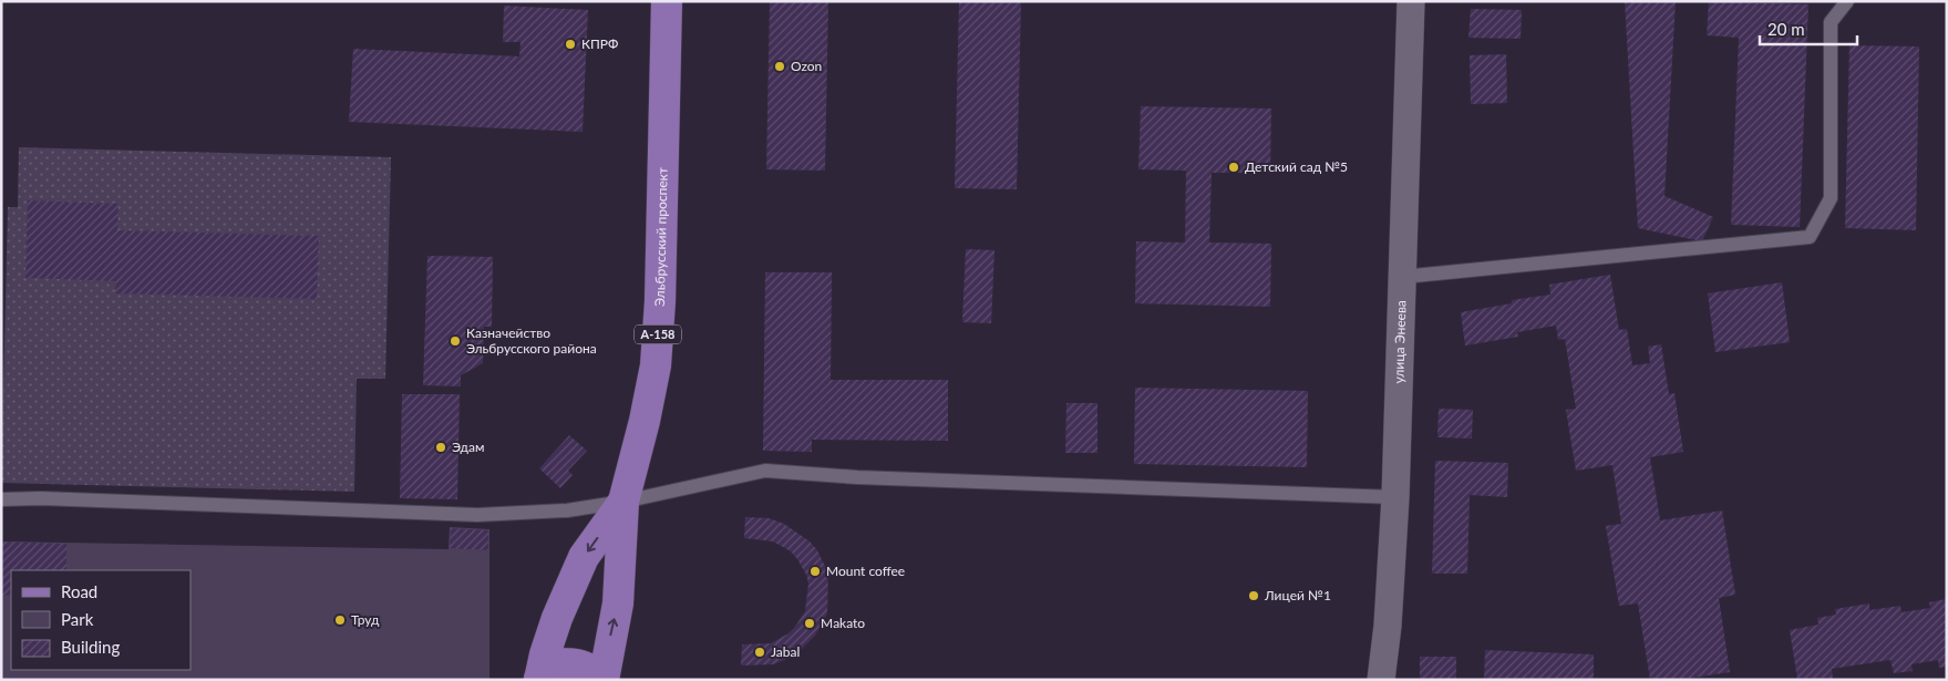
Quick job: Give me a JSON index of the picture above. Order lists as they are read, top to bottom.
{
  "streets": {
    "main road": ["Эльбрусский проспект", "А-158"],
    "street": ["улица Энеева"]
  },
  "places": [
    "КПРФ",
    "Ozon",
    "Детский сад №5",
    "Казначейство Эльбрусского района",
    "Эдам",
    "Mount coffee",
    "Лицей №1",
    "Труд",
    "Мakato",
    "Jabal"
  ],
  "legend": ["Road", "Park", "Building"],
  "scale_bar": "20 m"
}
